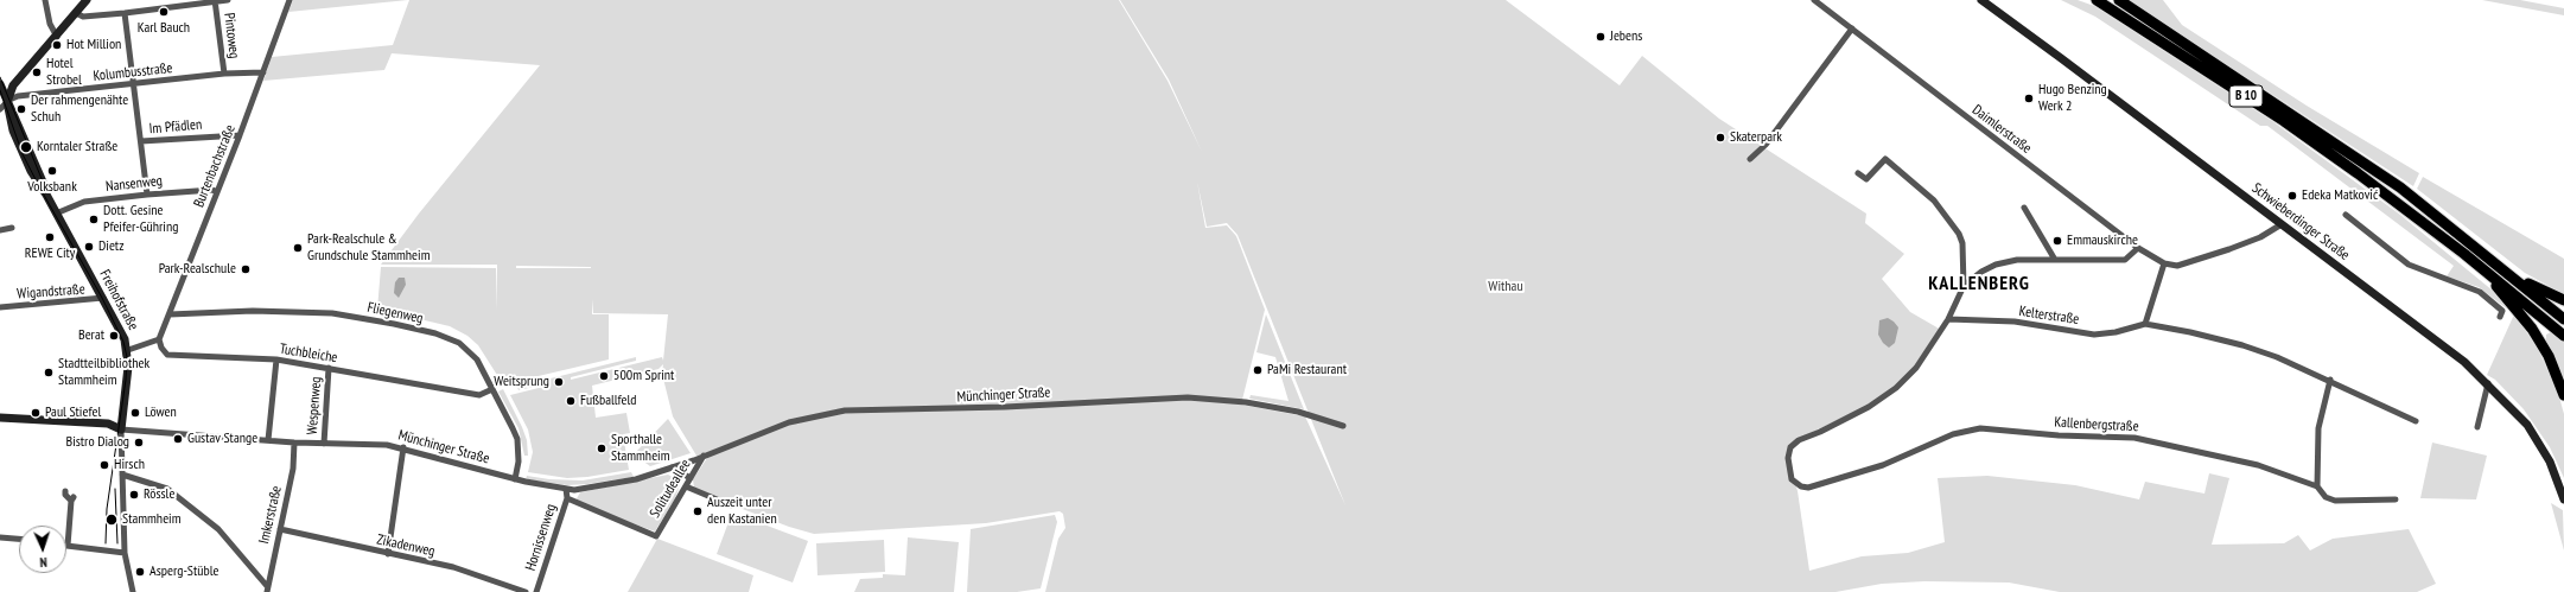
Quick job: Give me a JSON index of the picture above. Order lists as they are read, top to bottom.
{
  "streets": {
    "highway": ["B 10"],
    "street": [
      "Pintoweg",
      "Kolumbusstraße",
      "Im Pfädlen",
      "Daimlerstraße",
      "Burtenbachstraße",
      "Nansenweg",
      "Schwieberdinger Straße",
      "Wigandstraße",
      "Freihofstraße",
      "Fliegenweg",
      "Kelterstraße",
      "Tuchbleiche",
      "Münchinger Straße",
      "Wespenweg",
      "Kallenbergstraße",
      "Solitudeallee",
      "Imkerstraße",
      "Hornissenweg",
      "Zikadenweg"
    ]
  },
  "crossings": [
    ["Pintoweg", "Kolumbusstraße"],
    ["Kolumbusstraße", "Burtenbachstraße"],
    ["Kolumbusstraße", "Freihofstraße"],
    ["Im Pfädlen", "Burtenbachstraße"],
    ["Burtenbachstraße", "Nansenweg"],
    ["Burtenbachstraße", "Fliegenweg"],
    ["Burtenbachstraße", "Tuchbleiche"],
    ["Nansenweg", "Freihofstraße"],
    ["Wigandstraße", "Freihofstraße"],
    ["Freihofstraße", "Münchinger Straße"],
    ["Fliegenweg", "Tuchbleiche"],
    ["Fliegenweg", "Münchinger Straße"],
    ["Kelterstraße", "Kallenbergstraße"],
    ["Tuchbleiche", "Wespenweg"],
    ["Münchinger Straße", "Wespenweg"],
    ["Münchinger Straße", "Solitudeallee"],
    ["Münchinger Straße", "Imkerstraße"],
    ["Münchinger Straße", "Hornissenweg"],
    ["Solitudeallee", "Hornissenweg"],
    ["Imkerstraße", "Zikadenweg"]
  ],
  "districts": ["KALLENBERG"],
  "parks": ["Withau"],
  "places": [
    "Karl Bauch",
    "Jebens",
    "Hot Million",
    "Hotel Strobel",
    "Hugo Benzing Werk 2",
    "Der rahmengenähte Schuh",
    "Skaterpark",
    "Korntaler Straße",
    "Volksbank",
    "Edeka Matković",
    "Dott. Gesine Pfeifer-Gühring",
    "REWE City",
    "Emmauskirche",
    "Dietz",
    "Park-Realschule & Grundschule Stammheim",
    "Park-Realschule",
    "Berat",
    "PaMi Restaurant",
    "Stadtteilbibliothek Stammheim",
    "500m Sprint",
    "Weitsprung",
    "Fußballfeld",
    "Paul Stiefel",
    "Löwen",
    "Gustav Stange",
    "Bistro Dialog",
    "Sporthalle Stammheim",
    "Hirsch",
    "Rössle",
    "Auszeit unter den Kastanien",
    "Stammheim",
    "Asperg-Stüble"
  ],
  "north": "bottom"
}
